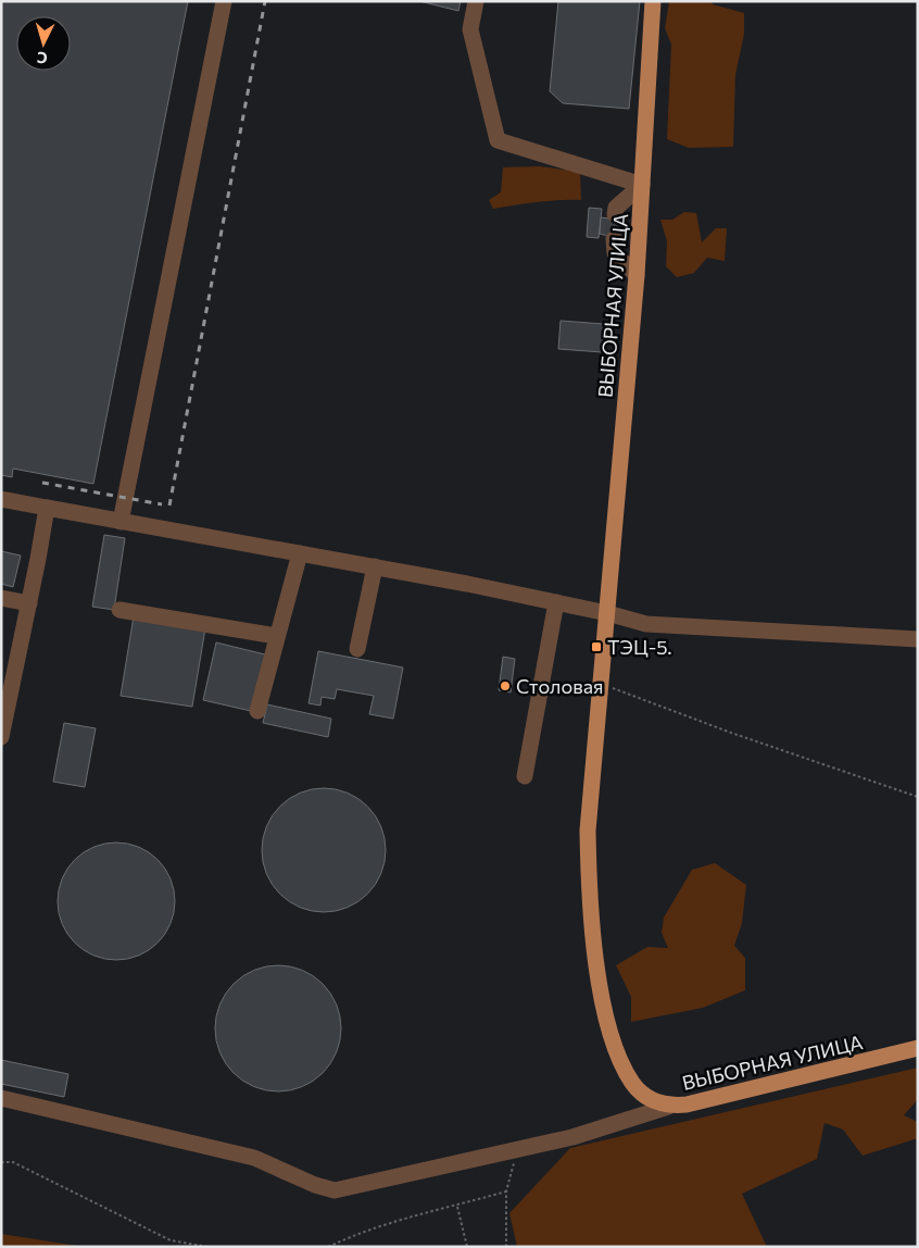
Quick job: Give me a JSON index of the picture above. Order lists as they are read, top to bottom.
{
  "streets": {
    "main road": ["ВЫБОРНАЯ УЛИЦА"]
  },
  "places": {
    "transit": ["ТЭЦ-5."],
    "other": ["Столовая"]
  },
  "north": "bottom"
}
